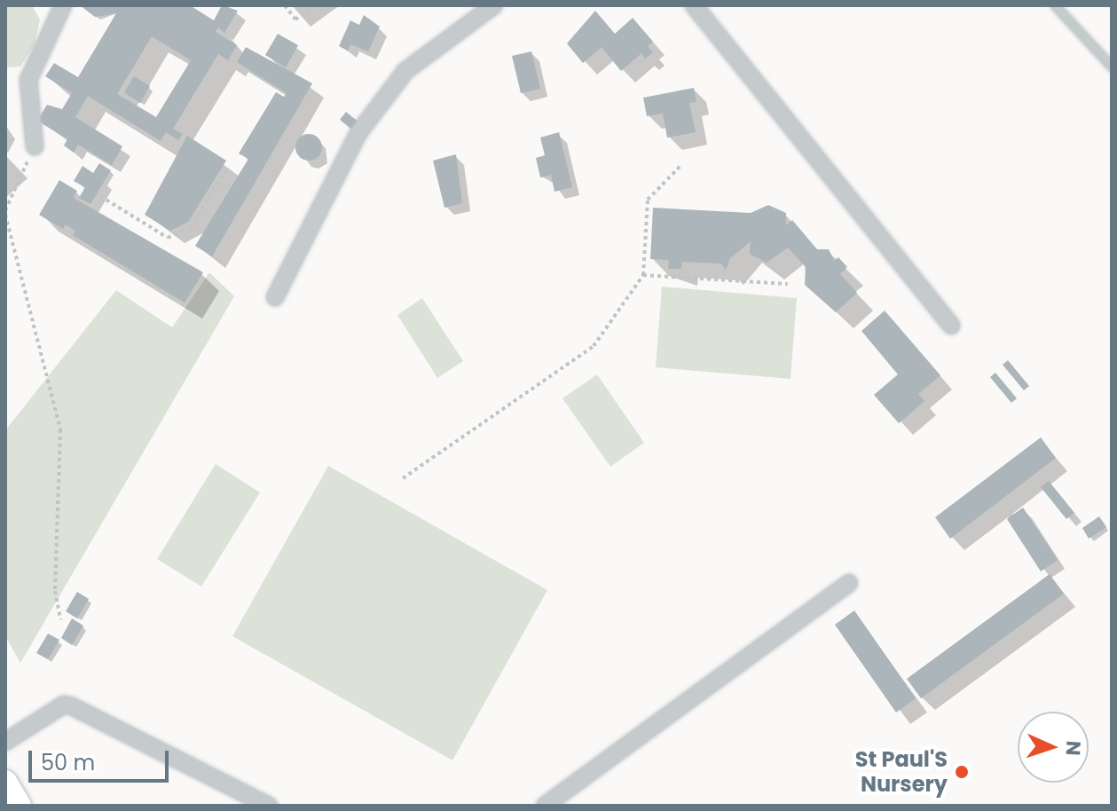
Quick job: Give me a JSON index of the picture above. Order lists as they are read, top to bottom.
{
  "places": ["St Paul'S Nursery"],
  "scale_bar": "50 m",
  "north": "right"
}
